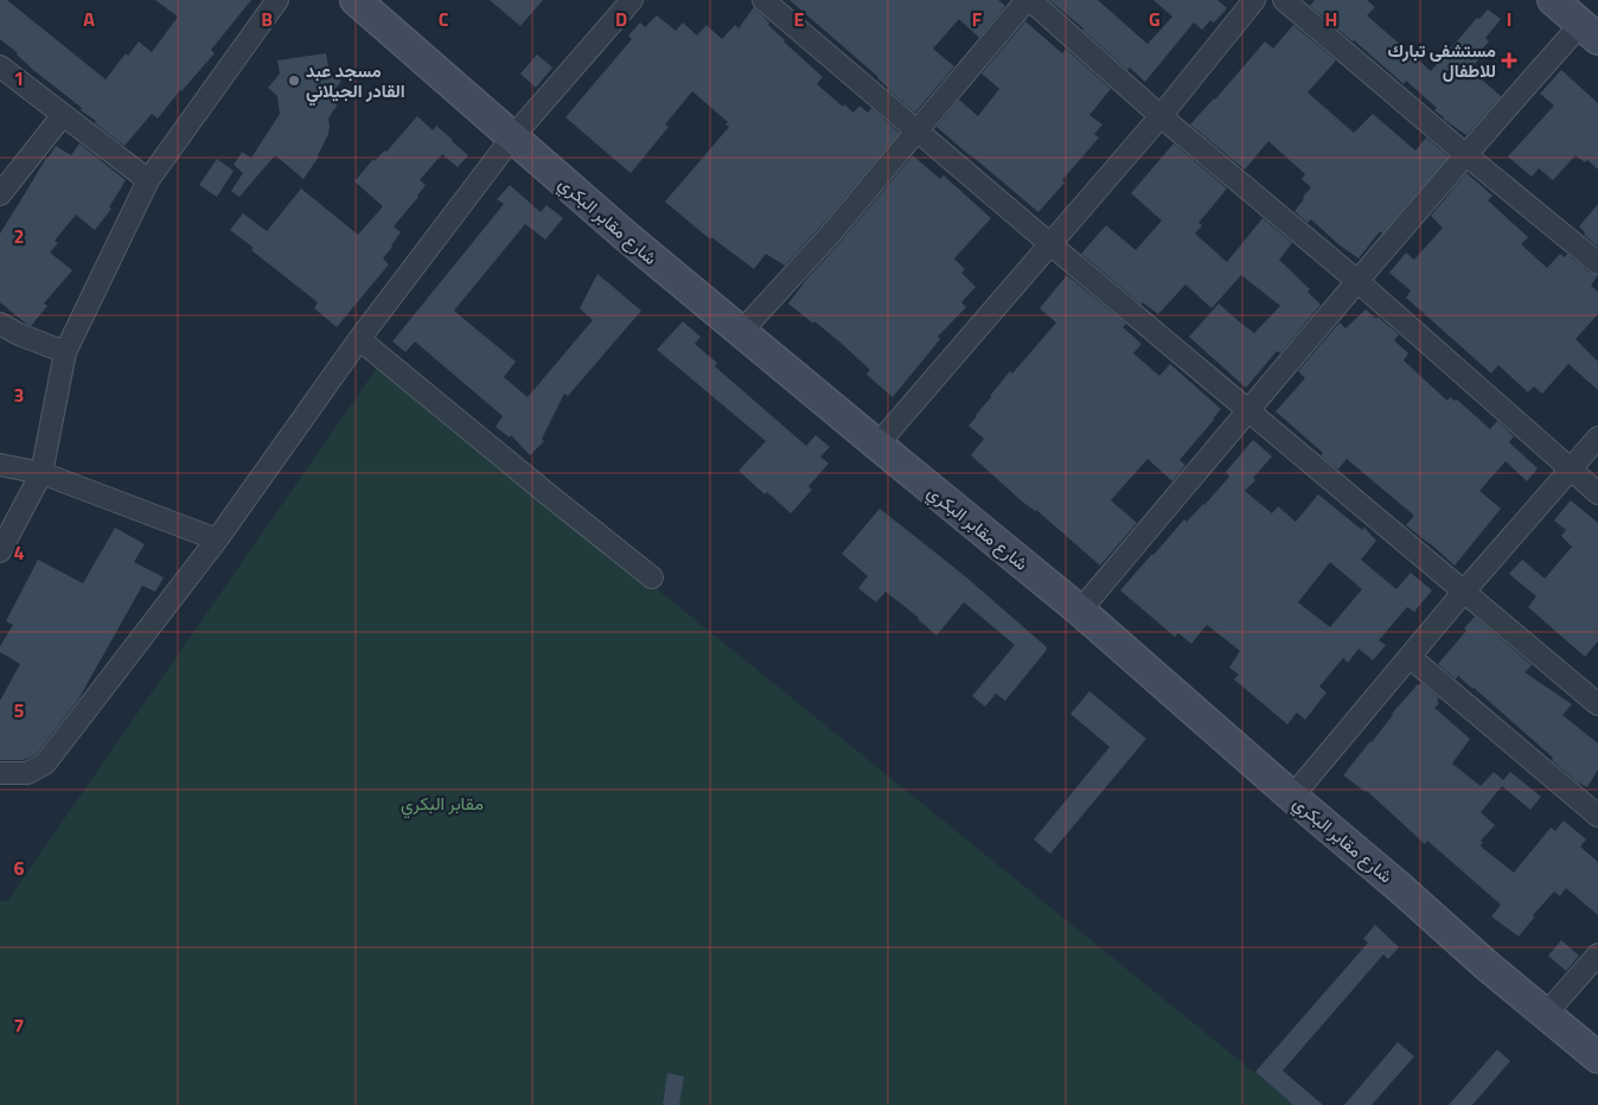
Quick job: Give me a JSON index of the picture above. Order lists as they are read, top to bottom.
{
  "streets": {
    "street": ["شارع مقابر البكري"]
  },
  "parks": ["مقابر البكري"],
  "places": {
    "health": ["مستشفى تبارك للاطفال"],
    "other": ["مسجد عبد القادر الجيلاني"]
  },
  "grid": {
    "columns": [
      "A",
      "B",
      "C",
      "D",
      "E",
      "F",
      "G",
      "H",
      "I"
    ],
    "rows": [
      "1",
      "2",
      "3",
      "4",
      "5",
      "6",
      "7"
    ]
  }
}
